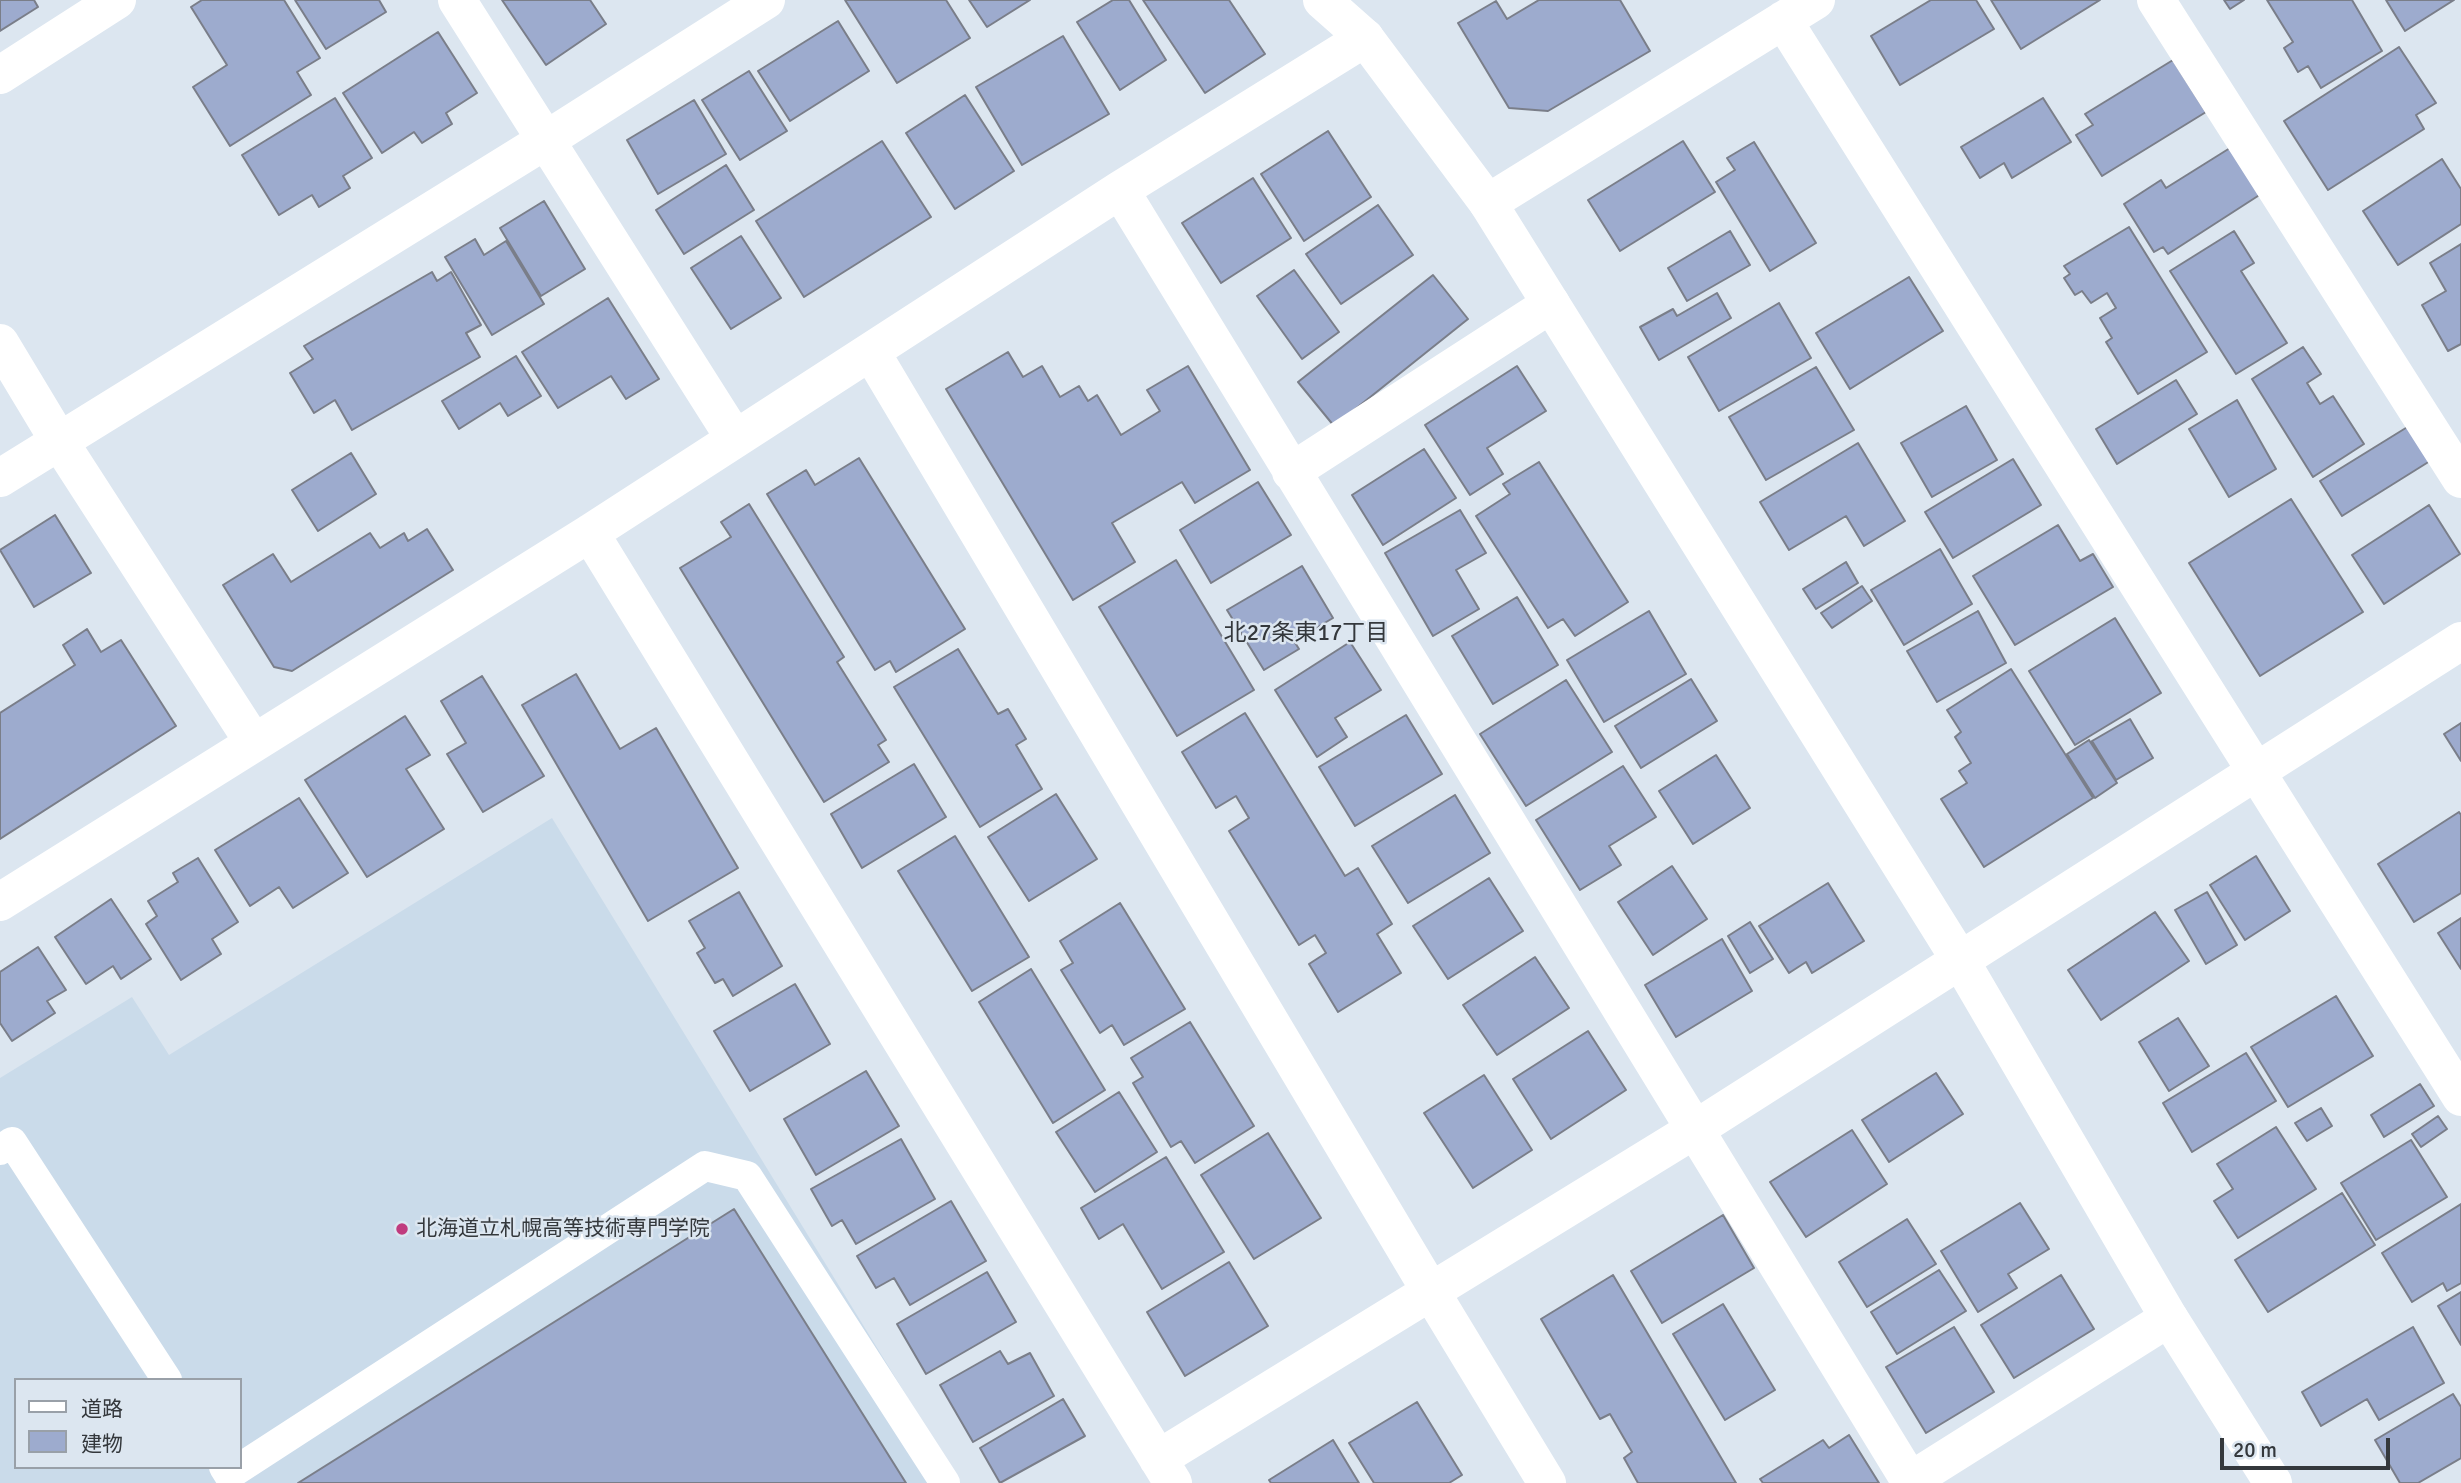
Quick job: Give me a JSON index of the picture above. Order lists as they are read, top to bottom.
{
  "districts": ["北27条東17丁目"],
  "places": ["北海道立札幌高等技術専門学院"],
  "legend": ["道路", "建物"],
  "scale_bar": "20 m"
}
